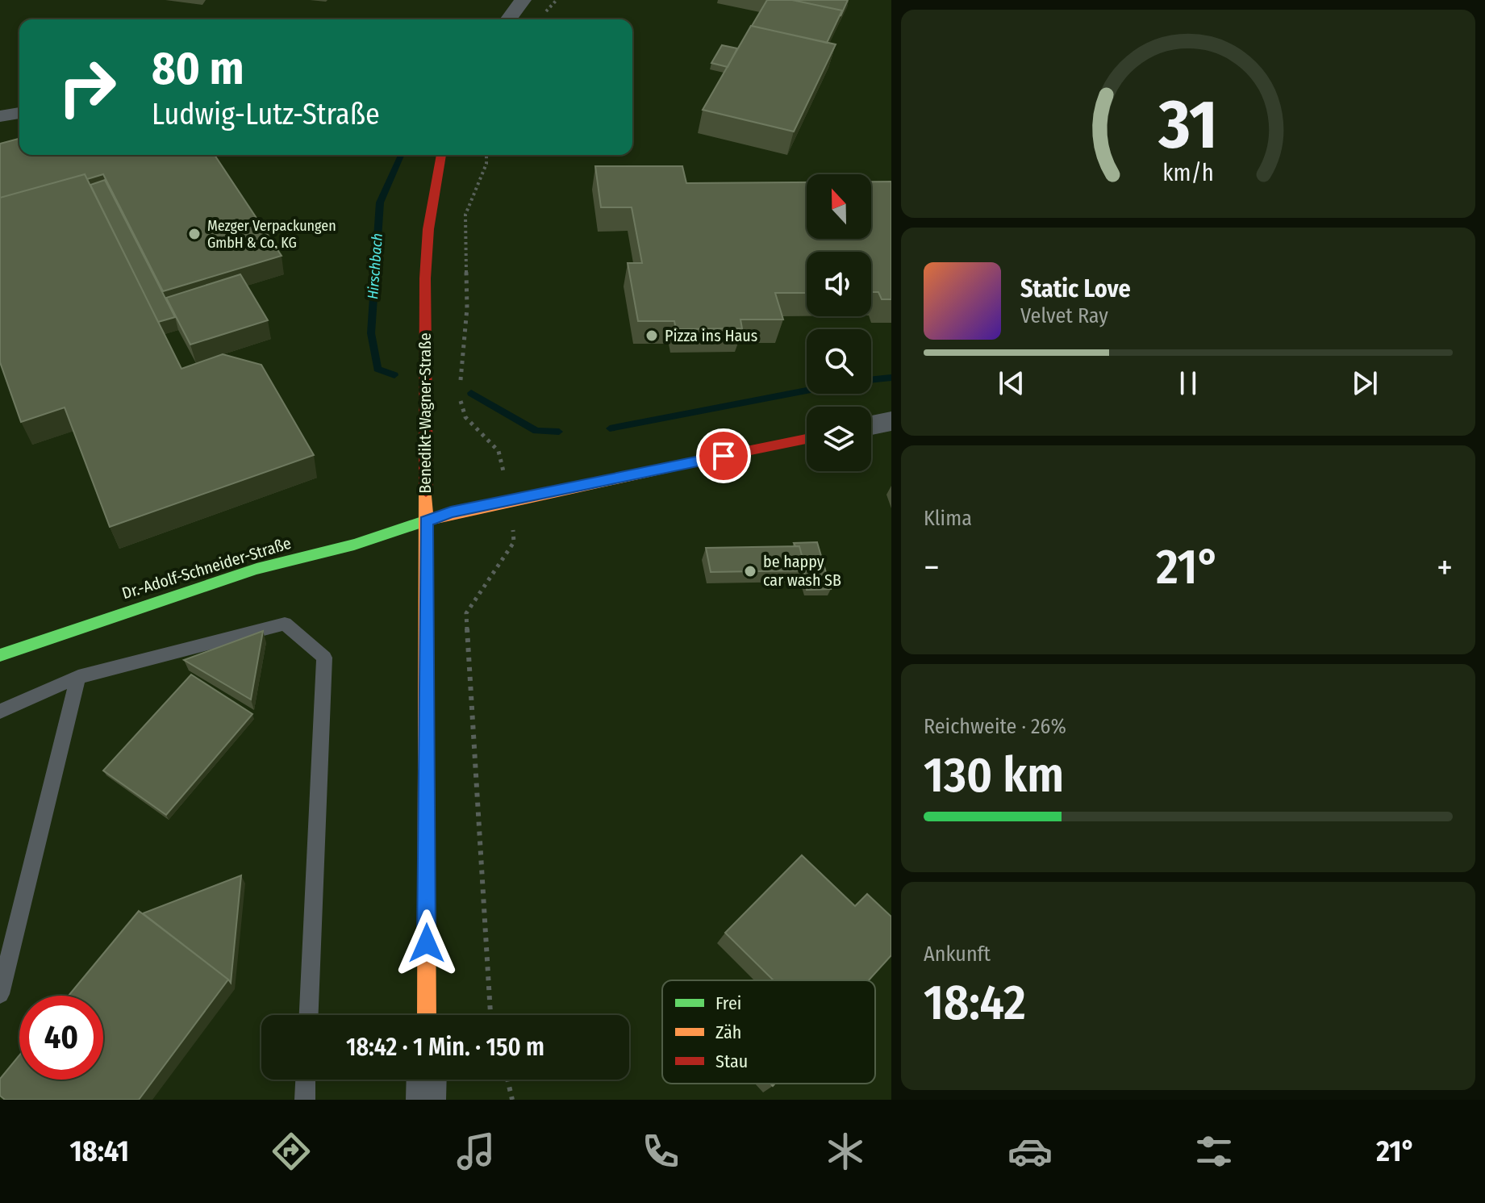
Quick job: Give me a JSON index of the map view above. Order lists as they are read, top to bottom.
{
  "streets": {
    "street": ["Benedikt-Wagner-Straße", "Dr.-Adolf-Schneider-Straße"]
  },
  "crossings": [
    ["Benedikt-Wagner-Straße", "Dr.-Adolf-Schneider-Straße"]
  ],
  "water": ["Hirschbach"],
  "places": ["Mezger Verpackungen GmbH & Co. KG", "Pizza ins Haus", "be happy car wash SB"],
  "legend": ["Frei", "Zäh", "Stau"],
  "north": "top",
  "page": {
    "turn": ["80 m", "Ludwig-Lutz-Straße"],
    "song": ["Static Love", "Velvet Ray"],
    "tile": [
      "Klima",
      ["Reichweite · 26%", "130 km"],
      ["Ankunft", "18:42"]
    ],
    "heat": ["−", "21°", "+"],
    "limit": "40",
    "trip": "18:42 · 1 Min. · 150 m",
    "tabs": ["18:41", "21°"],
    "gauge": ["31", "km/h"]
  }
}
